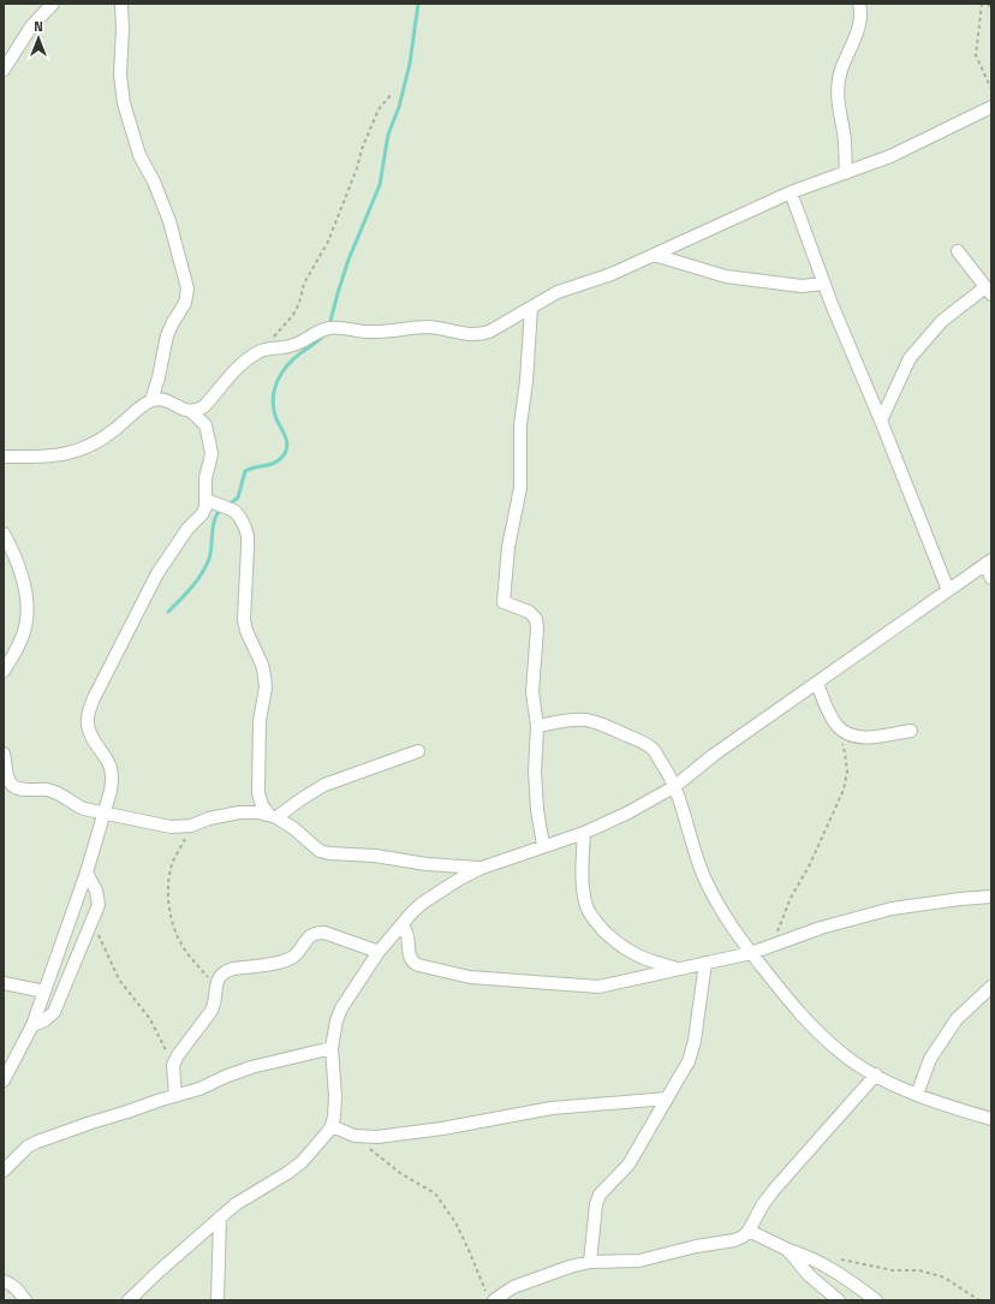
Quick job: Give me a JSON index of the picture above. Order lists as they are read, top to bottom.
{
  "north": "top"
}
